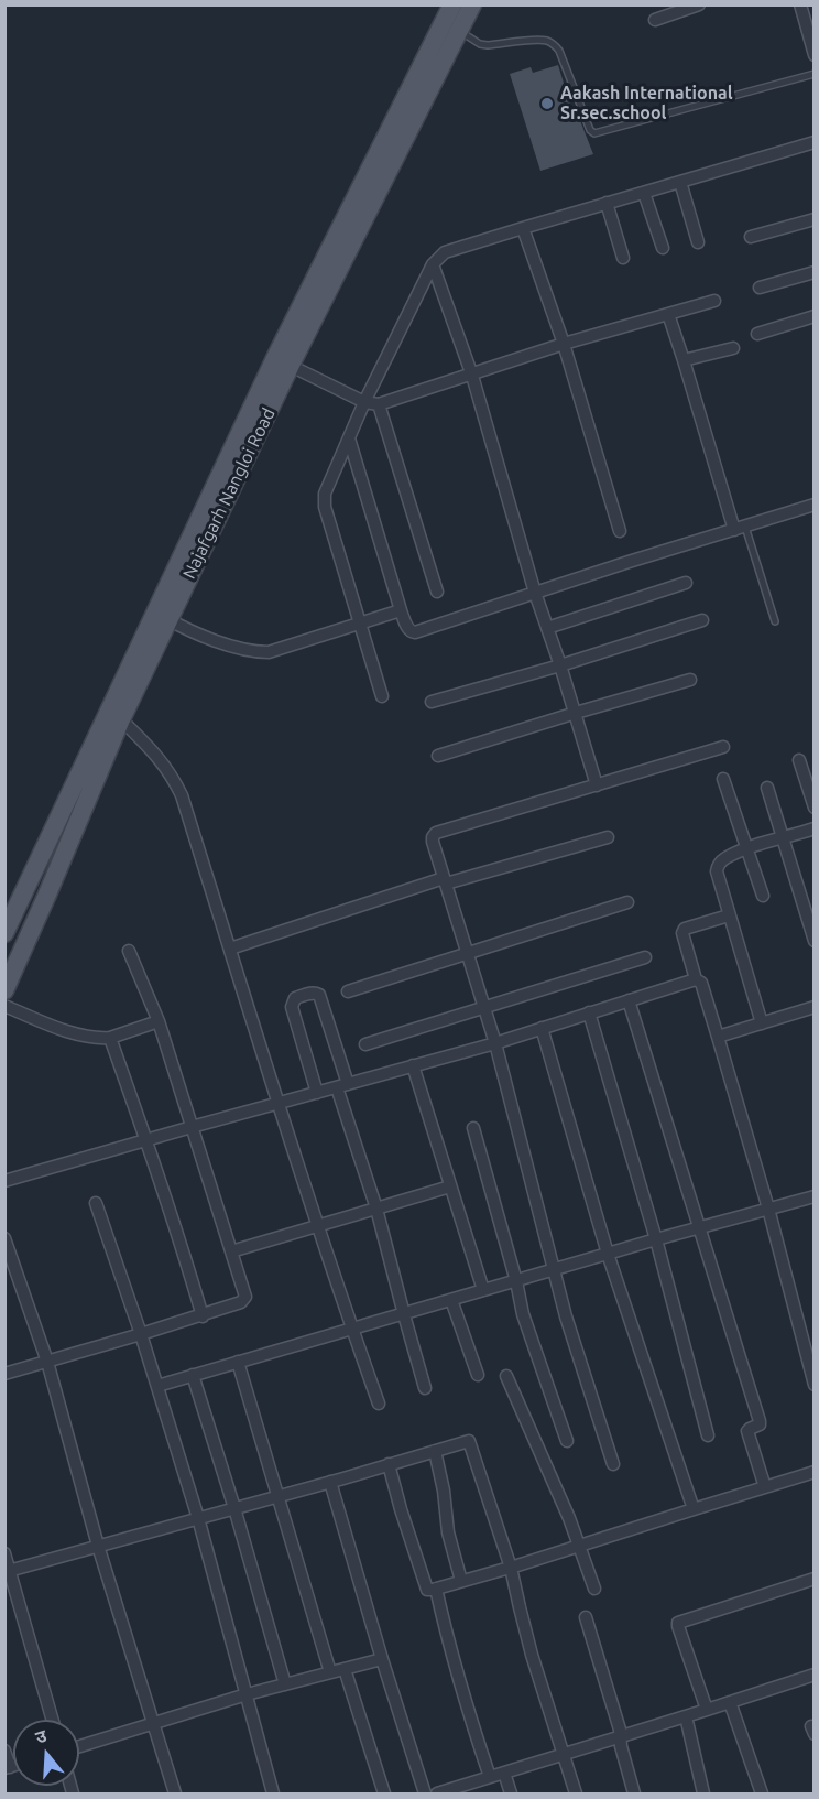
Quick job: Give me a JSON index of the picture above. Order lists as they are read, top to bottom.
{
  "streets": {
    "main road": ["Najafgarh Nangloi Road"]
  },
  "places": ["Aakash International Sr.sec.school"],
  "north": "top"
}
